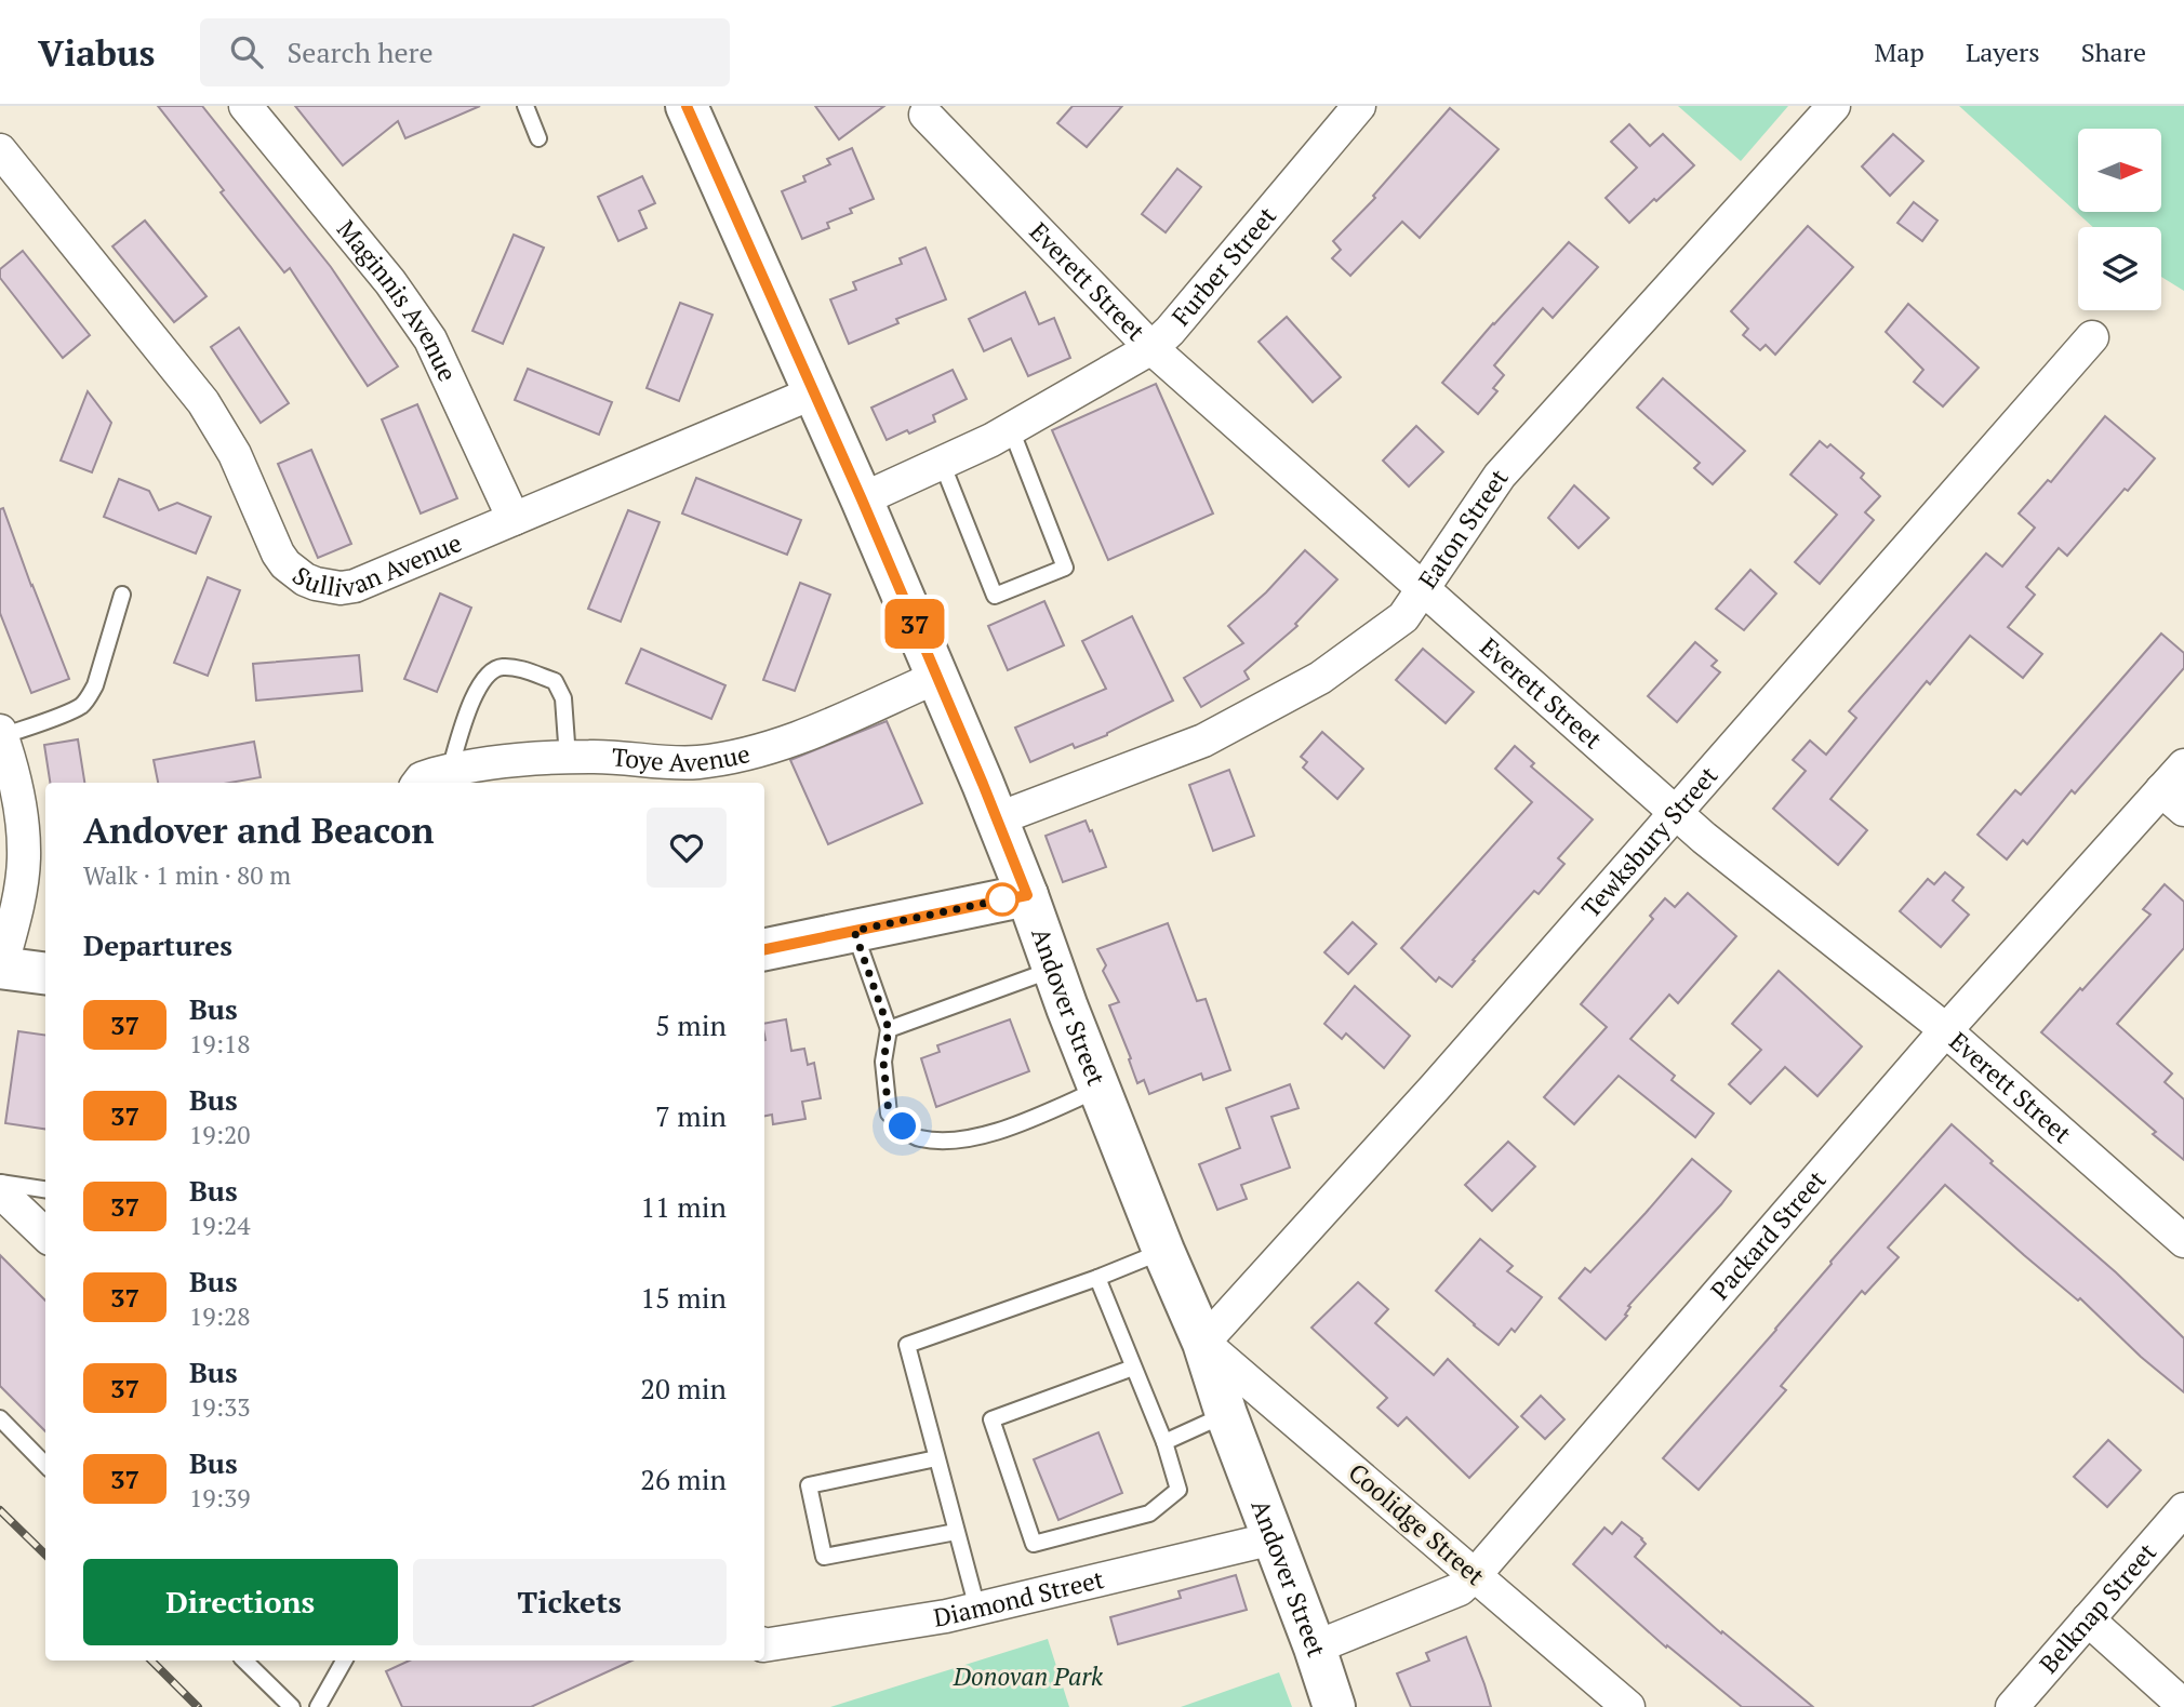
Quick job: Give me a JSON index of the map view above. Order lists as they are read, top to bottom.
{
  "streets": {
    "main road": ["Andover Street"],
    "street": [
      "Furber Street",
      "Everett Street",
      "Maginnis Avenue",
      "Eaton Street",
      "Sullivan Avenue",
      "Toye Avenue",
      "Tewksbury Street",
      "Packard Street",
      "Coolidge Street",
      "Diamond Street",
      "Belknap Street"
    ]
  },
  "crossings": [
    ["Furber Street", "Everett Street"],
    ["Furber Street", "Andover Street"],
    ["Everett Street", "Eaton Street"],
    ["Everett Street", "Tewksbury Street"],
    ["Everett Street", "Packard Street"],
    ["Maginnis Avenue", "Sullivan Avenue"],
    ["Eaton Street", "Andover Street"],
    ["Sullivan Avenue", "Andover Street"],
    ["Toye Avenue", "Andover Street"],
    ["Tewksbury Street", "Andover Street"],
    ["Tewksbury Street", "Coolidge Street"],
    ["Andover Street", "Packard Street"],
    ["Andover Street", "Coolidge Street"],
    ["Andover Street", "Diamond Street"],
    ["Packard Street", "Coolidge Street"]
  ],
  "parks": ["Donovan Park"],
  "lines": ["bus line 37"],
  "north": "right",
  "page": {
    "header": "Viabus",
    "search": "Search here",
    "nav": ["Map", "Layers", "Share"],
    "on_map": "37",
    "heading": [
      ["Andover and Beacon", "Walk · 1 min · 80 m"],
      "Departures"
    ],
    "list": [
      {
        "mark": "37",
        "name": "Bus",
        "note": "19:18",
        "value": "5 min"
      },
      {
        "mark": "37",
        "name": "Bus",
        "note": "19:20",
        "value": "7 min"
      },
      {
        "mark": "37",
        "name": "Bus",
        "note": "19:24",
        "value": "11 min"
      },
      {
        "mark": "37",
        "name": "Bus",
        "note": "19:28",
        "value": "15 min"
      },
      {
        "mark": "37",
        "name": "Bus",
        "note": "19:33",
        "value": "20 min"
      },
      {
        "mark": "37",
        "name": "Bus",
        "note": "19:39",
        "value": "26 min"
      }
    ],
    "buttons": ["Directions", "Tickets"]
  }
}
